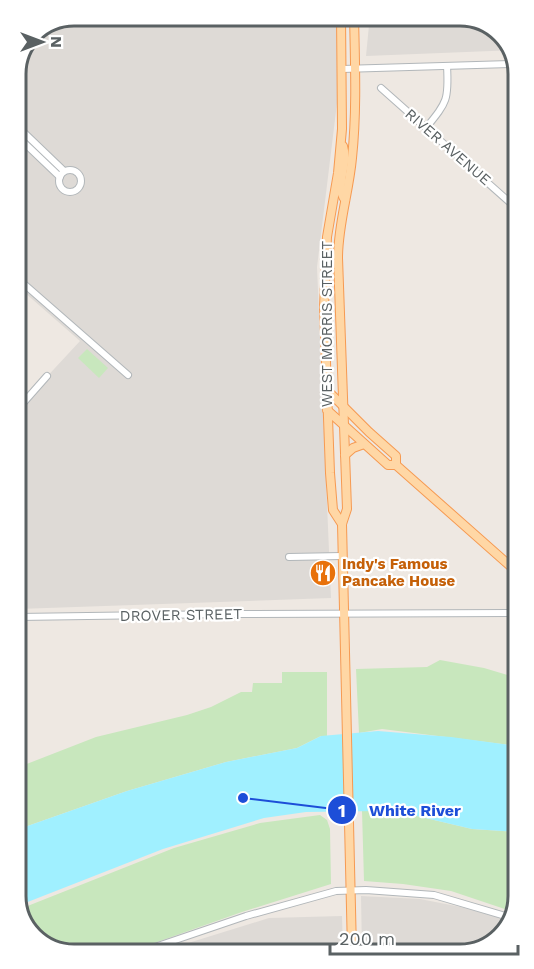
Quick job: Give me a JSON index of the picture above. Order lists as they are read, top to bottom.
{
  "streets": {
    "main road": ["WEST MORRIS STREET"],
    "street": ["RIVER AVENUE", "DROVER STREET"]
  },
  "crossings": [
    ["WEST MORRIS STREET", "DROVER STREET"]
  ],
  "places": {
    "restaurant": ["Indy's Famous Pancake House"],
    "other": ["White River"]
  },
  "scale_bar": "200 m",
  "north": "right"
}
